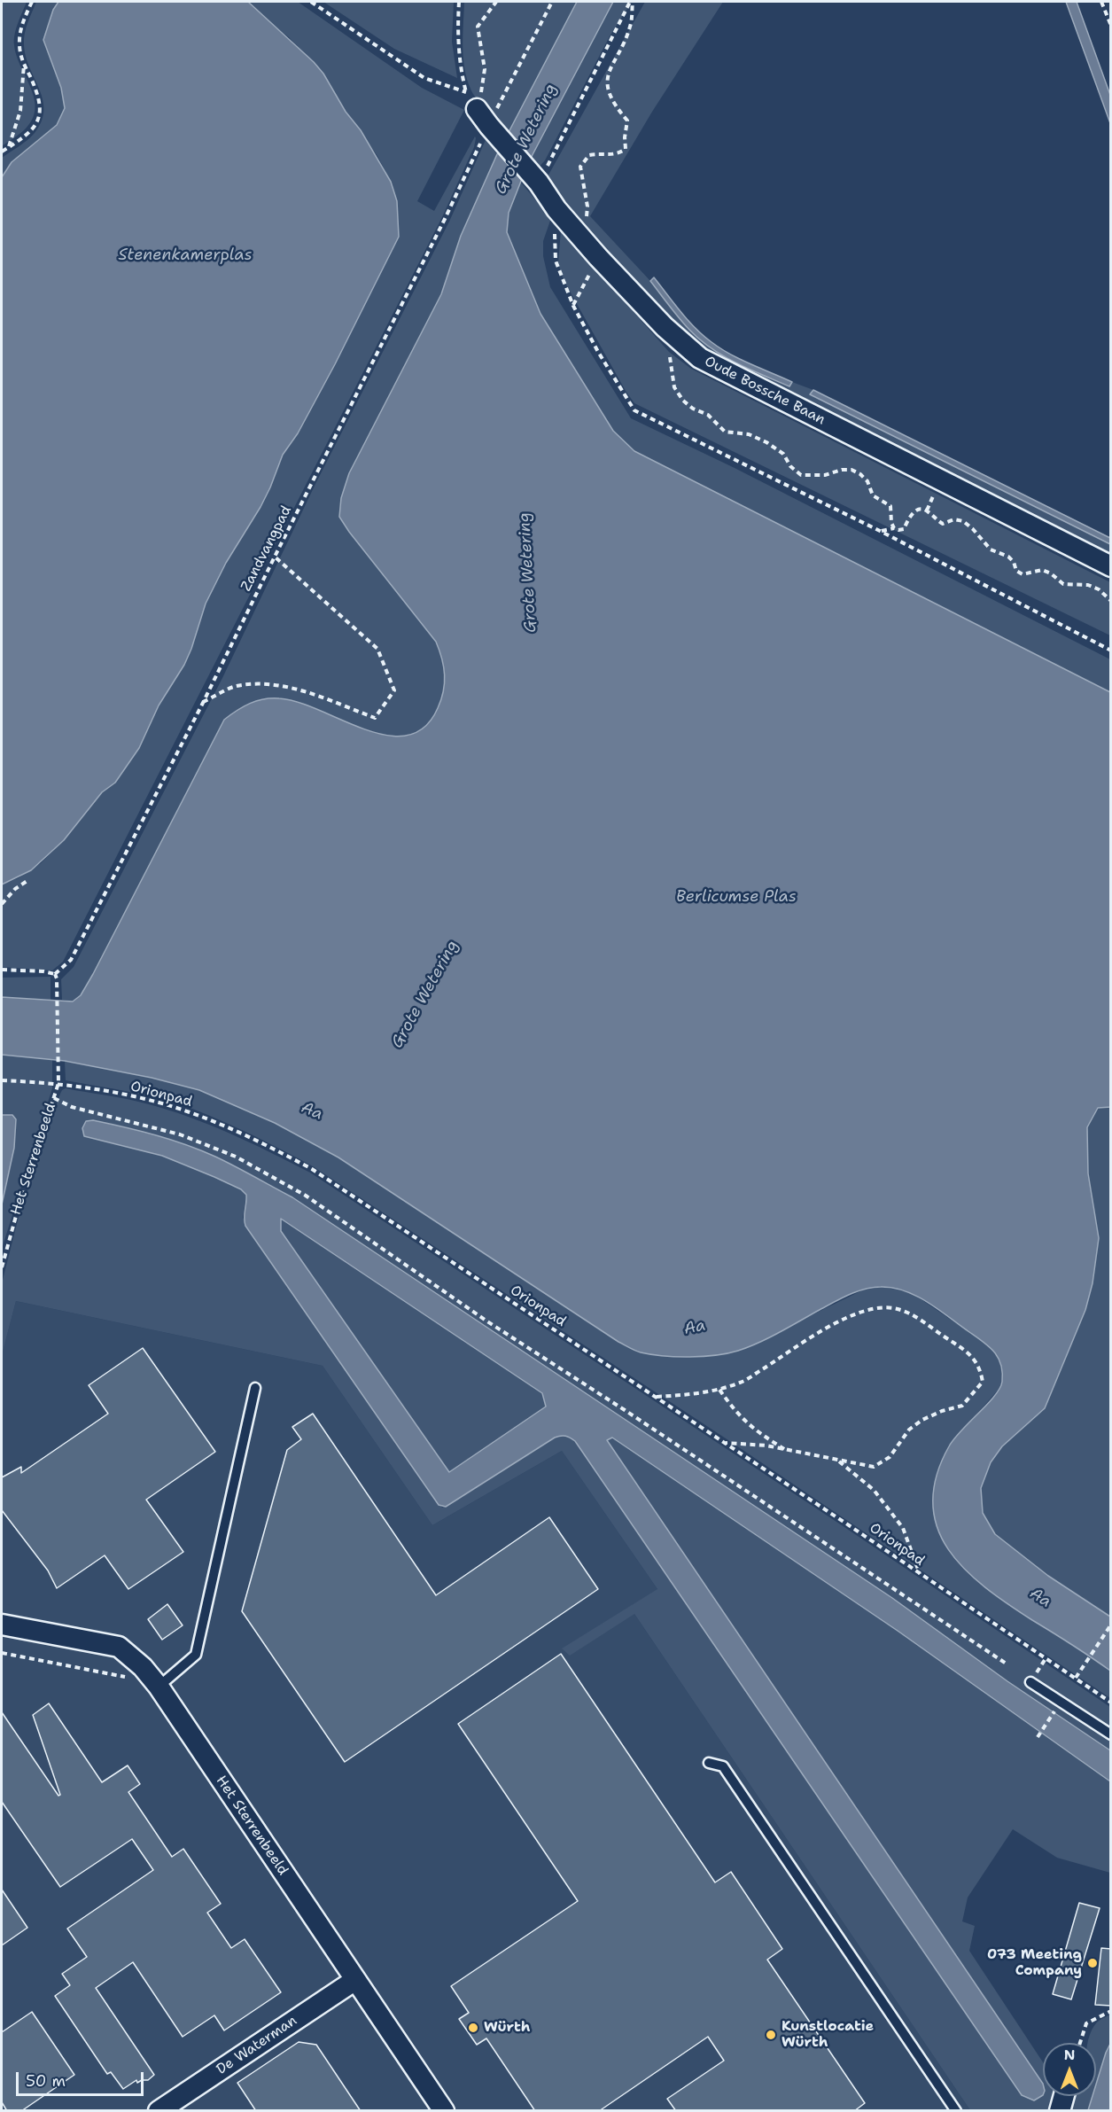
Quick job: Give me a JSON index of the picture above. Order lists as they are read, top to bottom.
{
  "streets": {
    "street": ["Oude Bossche Baan", "Het Sterrenbeeld", "De Waterman"],
    "path": ["Zandvangpad", "Orionpad"]
  },
  "crossings": [
    ["Oude Bossche Baan", "Zandvangpad"],
    ["Orionpad", "Het Sterrenbeeld"],
    ["Het Sterrenbeeld", "De Waterman"]
  ],
  "water": [
    "Grote Wetering",
    "Stenenkamerplas",
    "Berlicumse Plas",
    "Aa"
  ],
  "places": ["073 Meeting Company", "Würth", "Kunstlocatie Würth"],
  "scale_bar": "50 m",
  "north": "top"
}
